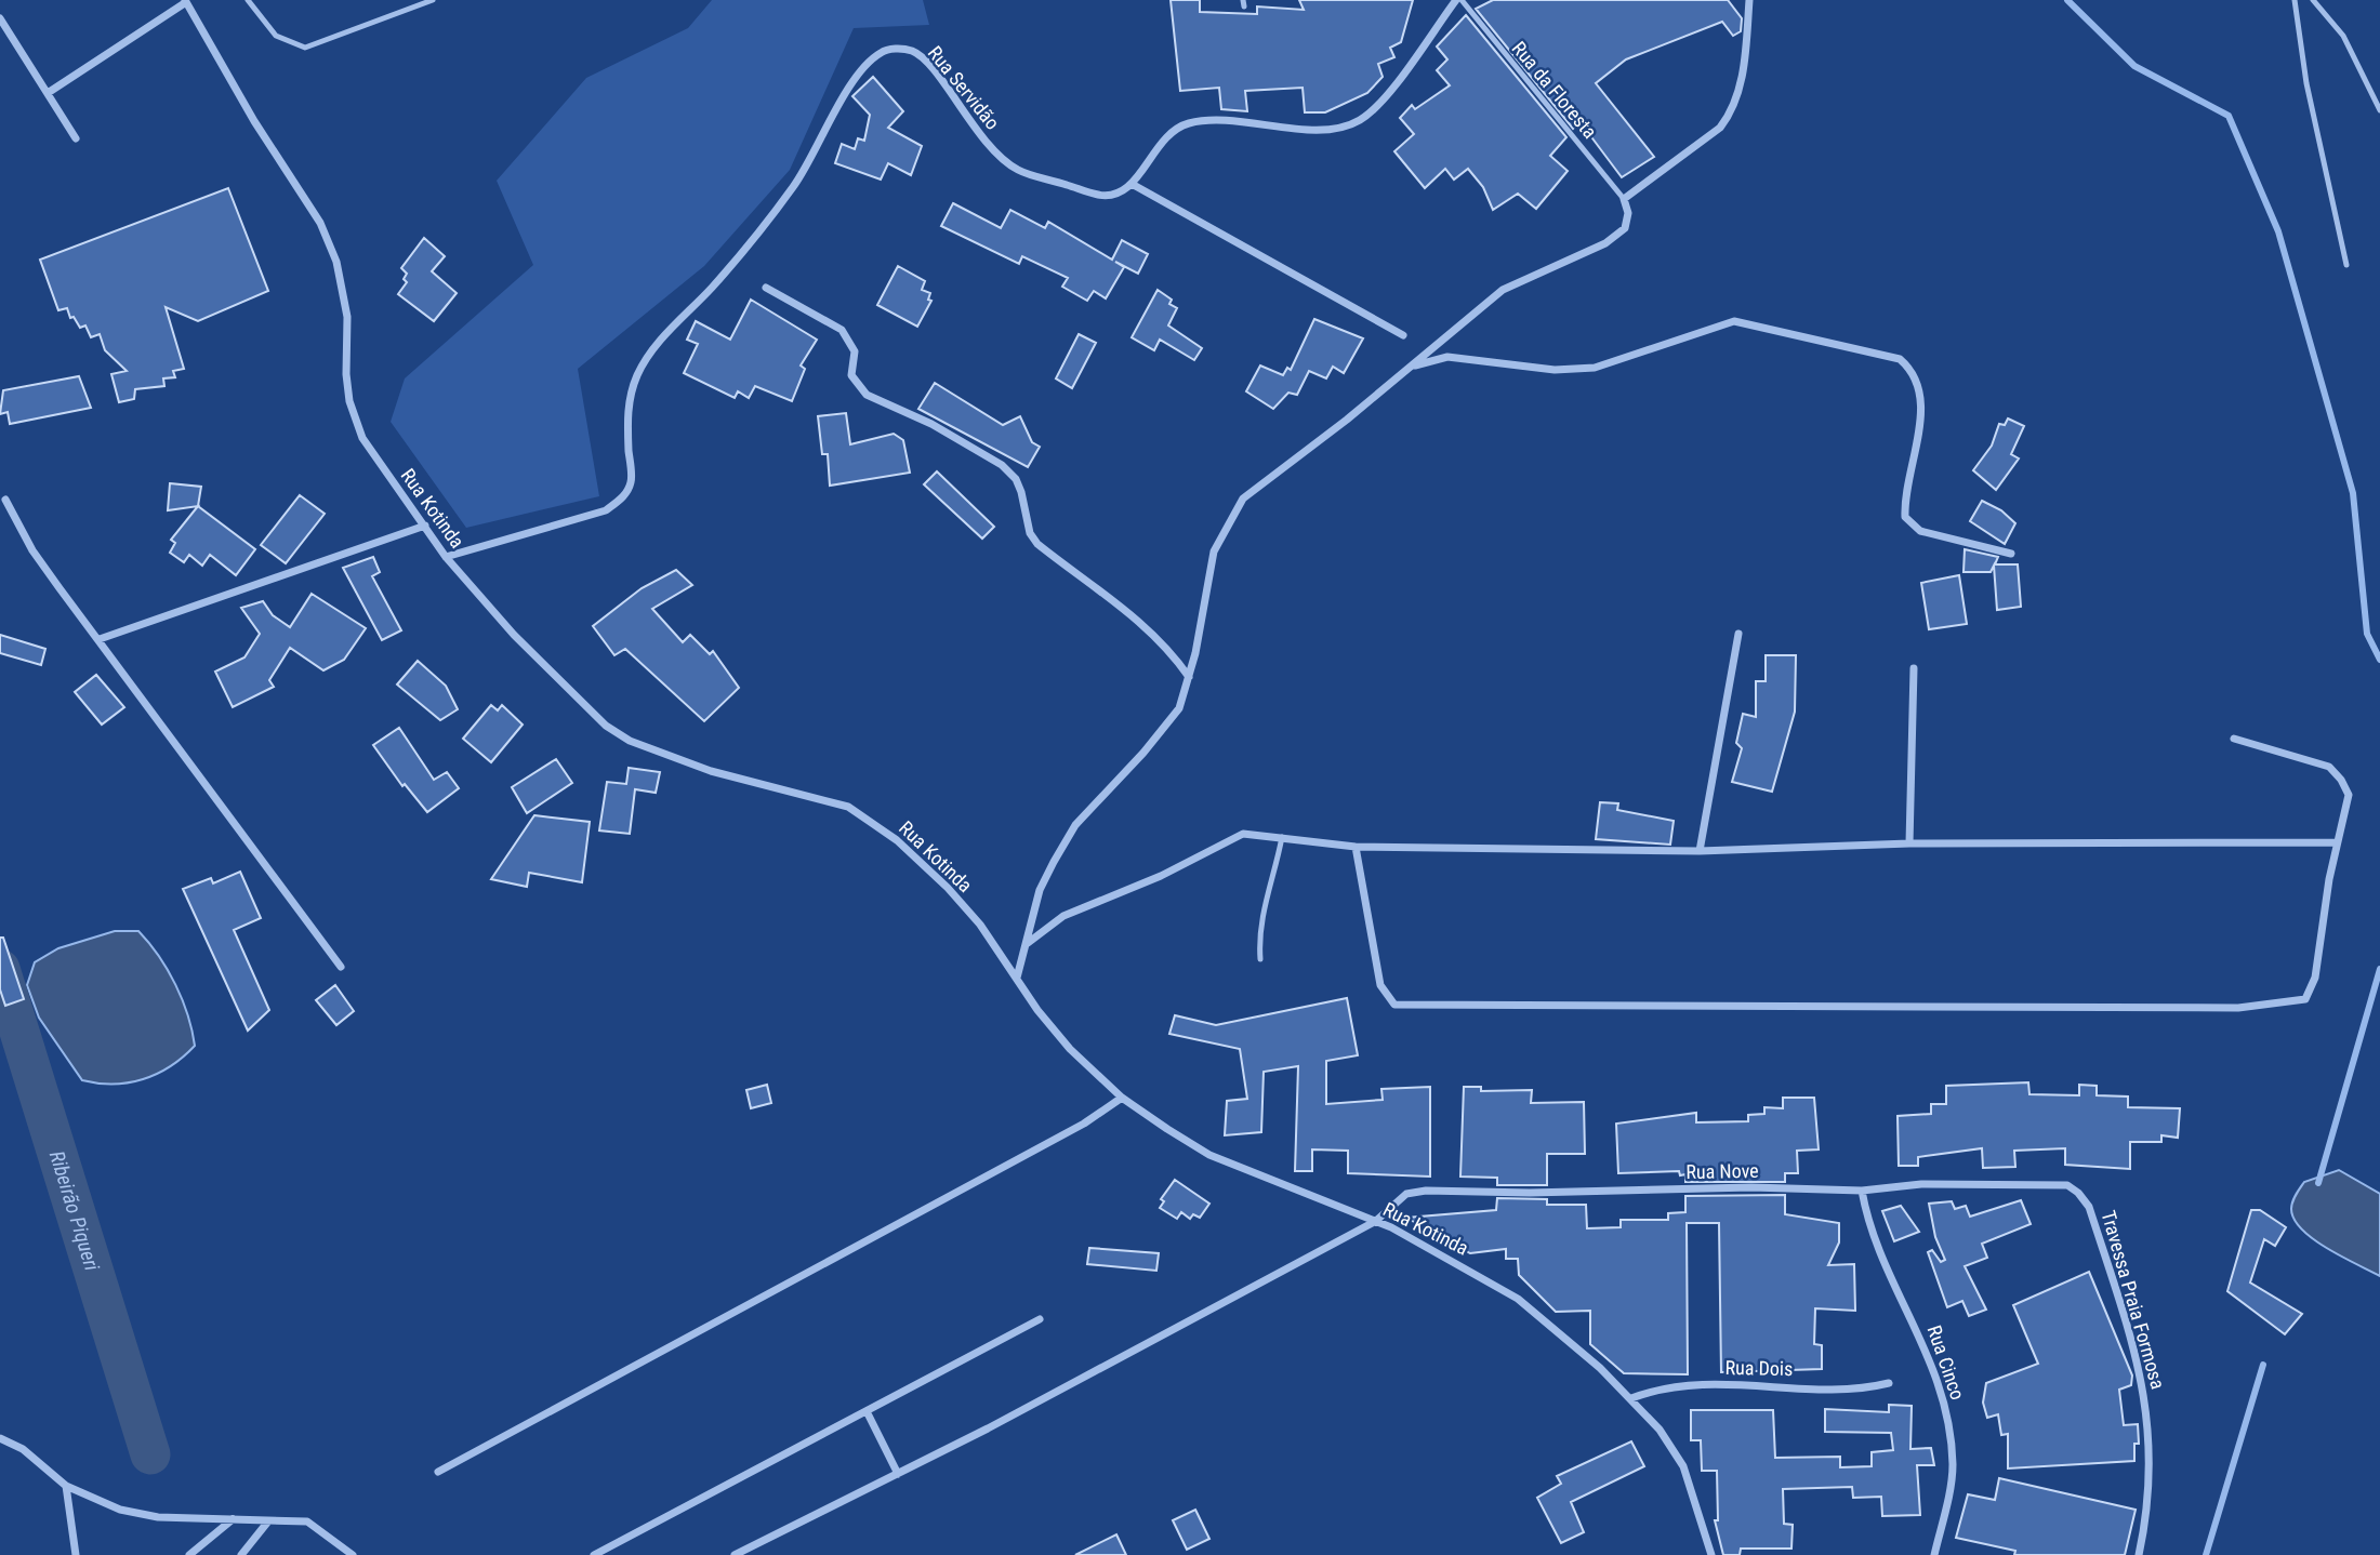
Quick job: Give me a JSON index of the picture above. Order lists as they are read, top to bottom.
{
  "streets": {
    "street": [
      "Rua Servidão",
      "Rua Kotinda",
      "Rua Nove",
      "Travessa Praia Formosa",
      "Rua Cinco",
      "Rua Dois"
    ],
    "lane": ["Rua da Floresta"]
  },
  "crossings": [
    ["Rua Servidão", "Rua Kotinda"],
    ["Rua Kotinda", "Rua Nove"],
    ["Rua Kotinda", "Rua Dois"],
    ["Rua Nove", "Travessa Praia Formosa"],
    ["Rua Nove", "Rua Cinco"]
  ],
  "water": ["Ribeirão Piqueri"]
}
